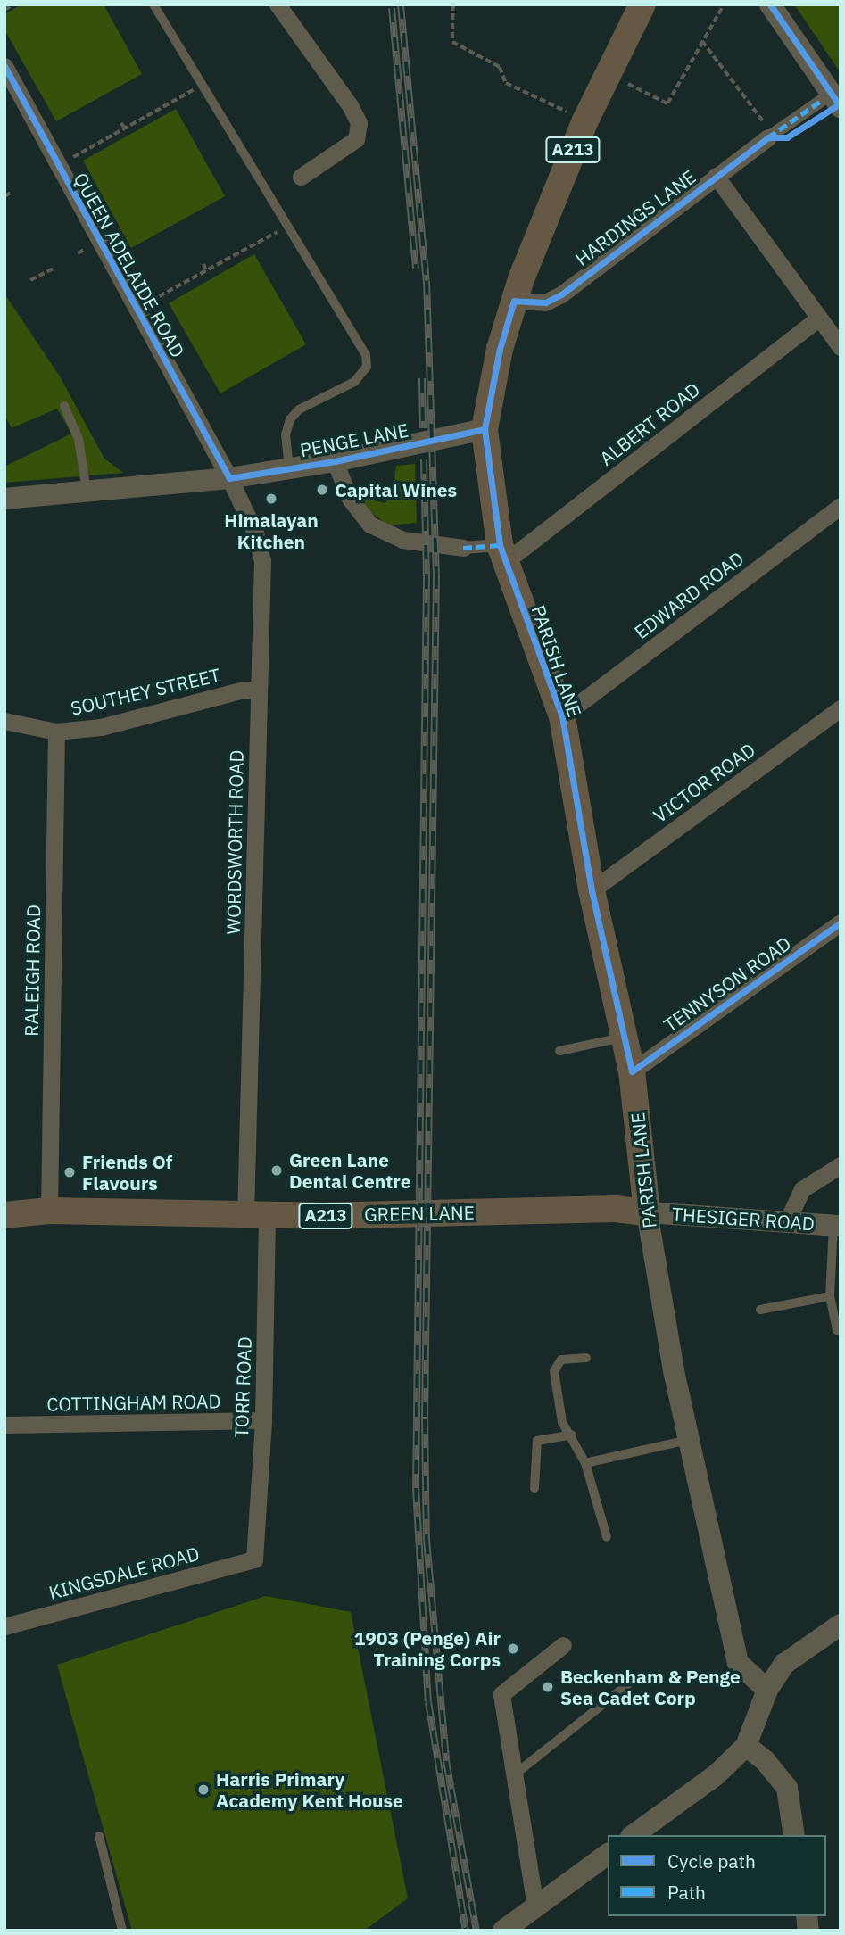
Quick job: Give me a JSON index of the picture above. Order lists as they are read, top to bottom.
{
  "streets": {
    "main road": ["A213", "PARISH LANE", "GREEN LANE"],
    "street": [
      "HARDINGS LANE",
      "QUEEN ADELAIDE ROAD",
      "ALBERT ROAD",
      "PENGE LANE",
      "EDWARD ROAD",
      "SOUTHEY STREET",
      "VICTOR ROAD",
      "WORDSWORTH ROAD",
      "RALEIGH ROAD",
      "TENNYSON ROAD",
      "THESIGER ROAD",
      "TORR ROAD",
      "COTTINGHAM ROAD",
      "KINGSDALE ROAD"
    ]
  },
  "crossings": [
    ["HARDINGS LANE", "PARISH LANE"],
    ["QUEEN ADELAIDE ROAD", "PENGE LANE"],
    ["QUEEN ADELAIDE ROAD", "WORDSWORTH ROAD"],
    ["ALBERT ROAD", "PARISH LANE"],
    ["PENGE LANE", "PARISH LANE"],
    ["PENGE LANE", "WORDSWORTH ROAD"],
    ["EDWARD ROAD", "PARISH LANE"],
    ["PARISH LANE", "VICTOR ROAD"],
    ["PARISH LANE", "TENNYSON ROAD"],
    ["PARISH LANE", "GREEN LANE"],
    ["PARISH LANE", "THESIGER ROAD"],
    ["SOUTHEY STREET", "WORDSWORTH ROAD"],
    ["SOUTHEY STREET", "RALEIGH ROAD"],
    ["WORDSWORTH ROAD", "GREEN LANE"],
    ["WORDSWORTH ROAD", "TORR ROAD"],
    ["RALEIGH ROAD", "GREEN LANE"],
    ["GREEN LANE", "THESIGER ROAD"],
    ["GREEN LANE", "TORR ROAD"],
    ["TORR ROAD", "COTTINGHAM ROAD"],
    ["TORR ROAD", "KINGSDALE ROAD"]
  ],
  "places": [
    "Capital Wines",
    "Himalayan Kitchen",
    "Green Lane Dental Centre",
    "Friends Of Flavours",
    "1903 (Penge) Air Training Corps",
    "Beckenham & Penge Sea Cadet Corp",
    "Harris Primary Academy Kent House"
  ],
  "legend": ["Cycle path", "Path"]
}
